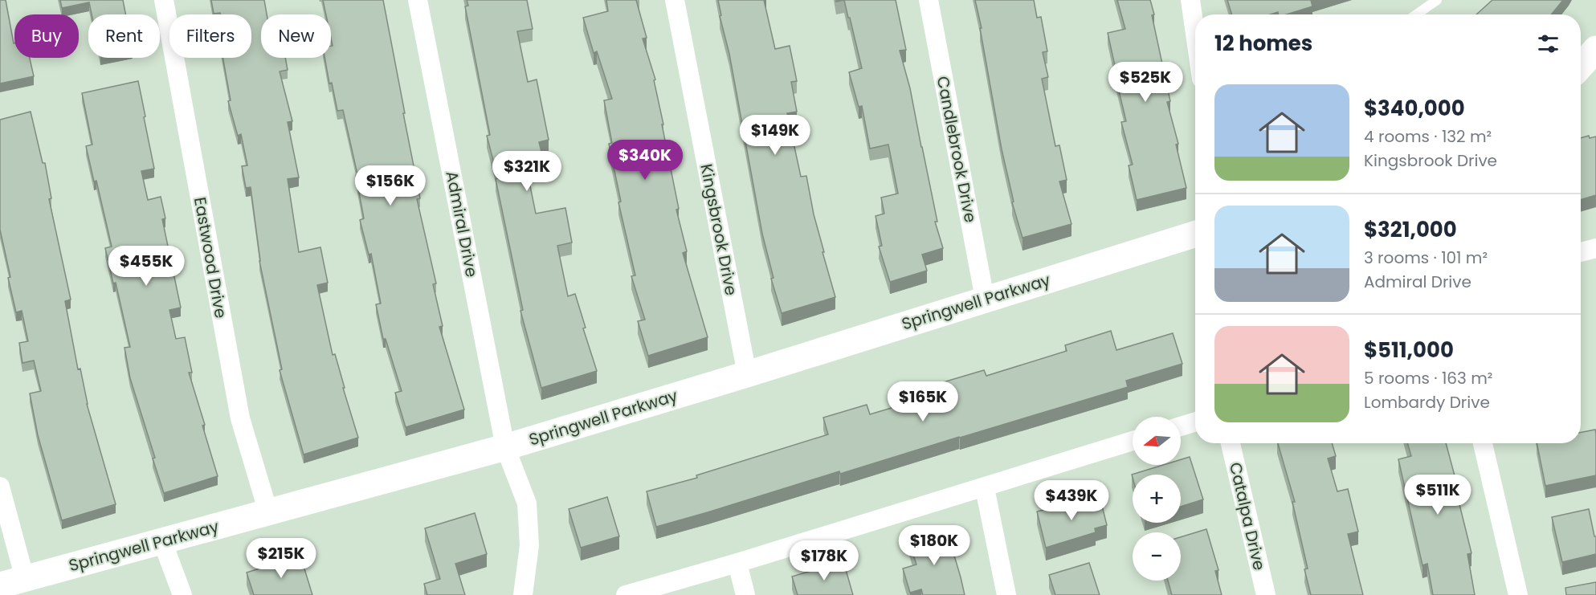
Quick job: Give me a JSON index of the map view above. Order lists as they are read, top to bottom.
{
  "streets": {
    "street": [
      "Candlebrook Drive",
      "Admiral Drive",
      "Kingsbrook Drive",
      "Eastwood Drive",
      "Springwell Parkway",
      "Catalpa Drive"
    ]
  },
  "crossings": [
    ["Candlebrook Drive", "Springwell Parkway"],
    ["Admiral Drive", "Springwell Parkway"],
    ["Kingsbrook Drive", "Springwell Parkway"],
    ["Eastwood Drive", "Springwell Parkway"]
  ],
  "north": "left",
  "page": {
    "chip": [
      "Buy",
      "Rent",
      "Filters",
      "New"
    ],
    "heading": "12 homes",
    "price": [
      "$525K",
      "$149K",
      "$340K",
      "$321K",
      "$156K",
      "$455K",
      "$165K",
      "$511K",
      "$439K",
      "$180K",
      "$215K",
      "$178K"
    ],
    "list": [
      {
        "name": "$340,000",
        "note": "4 rooms · 132 m² · Kingsbrook Drive"
      },
      {
        "name": "$321,000",
        "note": "3 rooms · 101 m² · Admiral Drive"
      },
      {
        "name": "$511,000",
        "note": "5 rooms · 163 m² · Lombardy Drive"
      }
    ],
    "map_buttons": ["+", "−"]
  }
}
